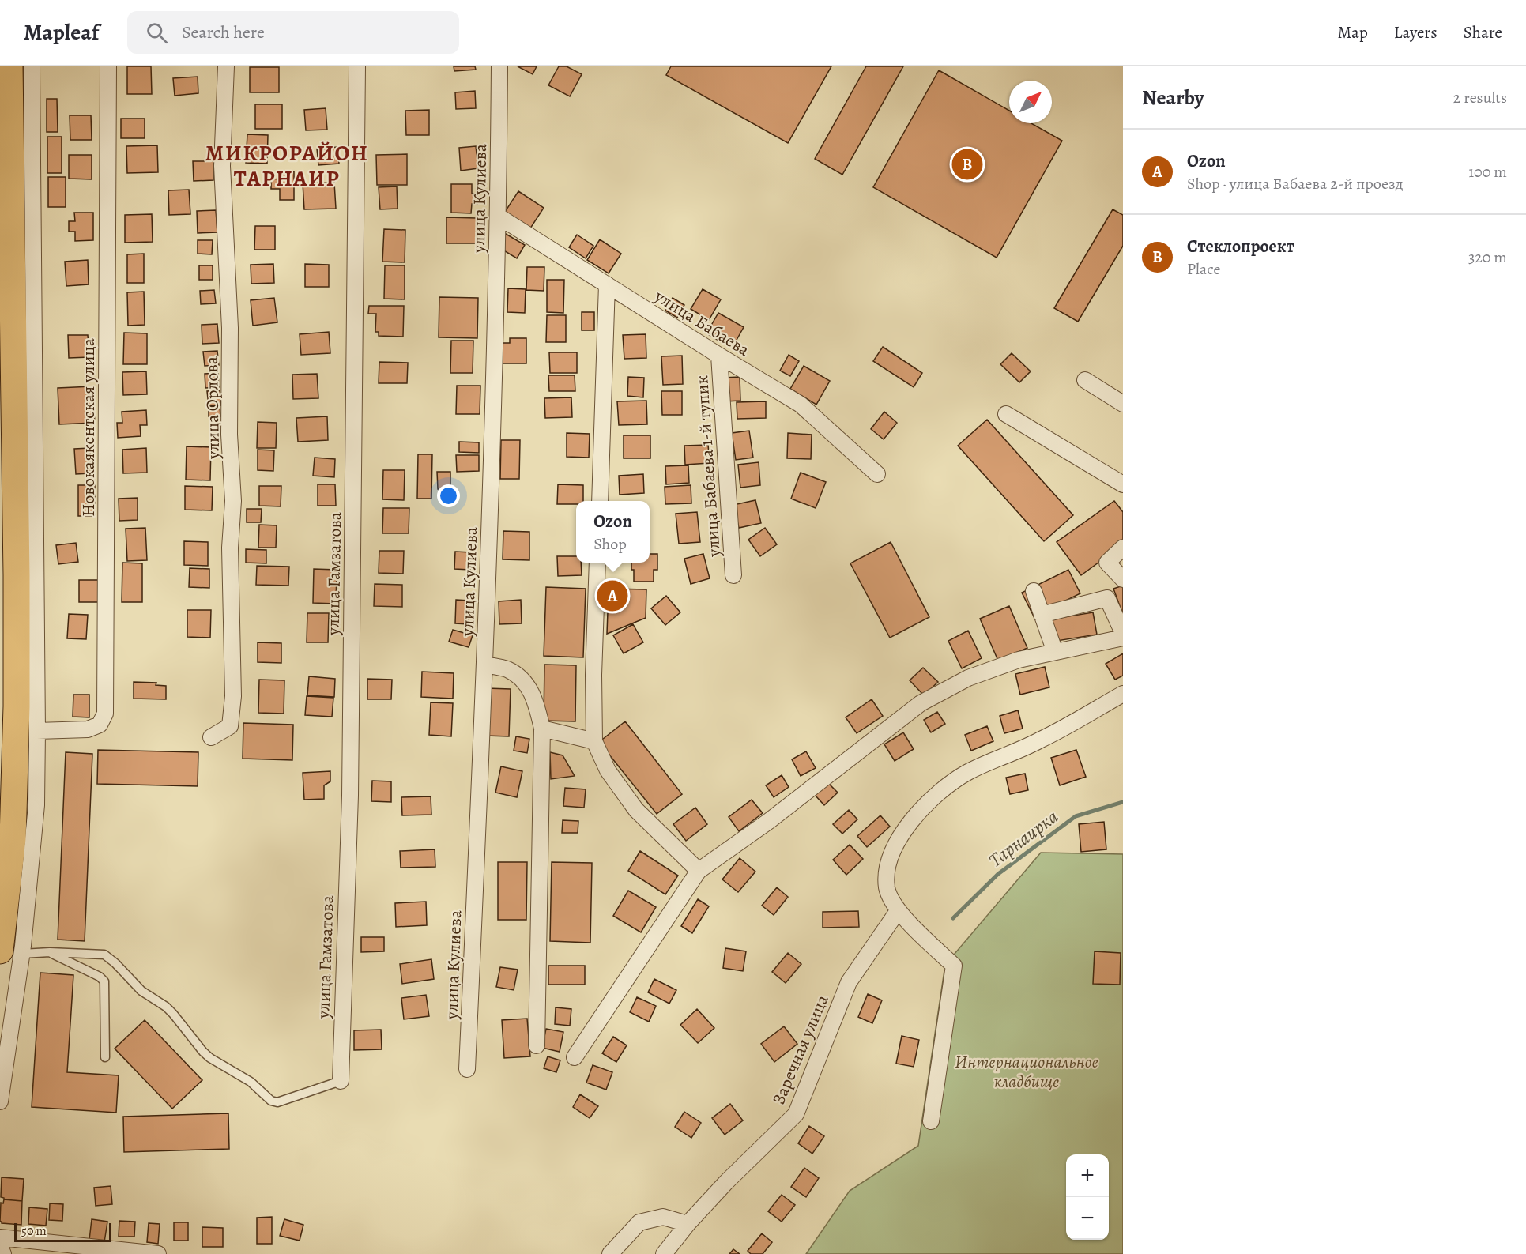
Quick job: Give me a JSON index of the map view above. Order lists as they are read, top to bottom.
{
  "streets": {
    "street": [
      "улица Кулиева",
      "улица Бабаева",
      "улица Орлова",
      "Новокаякентская улица",
      "улица Бабаева 1-й тупик",
      "улица Гамзатова",
      "Заречная улица"
    ]
  },
  "crossings": [
    ["улица Кулиева", "улица Бабаева"],
    ["улица Бабаева", "улица Бабаева 1-й тупик"]
  ],
  "districts": ["МИКРОРАЙОН ТАРНАИР"],
  "water": ["Тарнаирка"],
  "parks": ["Интернациональное кладбище"],
  "scale_bar": "50 m",
  "north": "top right",
  "page": {
    "header": "Mapleaf",
    "search": "Search here",
    "nav": ["Map", "Layers", "Share"],
    "heading": ["Nearby", "2 results"],
    "list": [
      {
        "mark": "A",
        "name": "Ozon",
        "note": "Shop · улица Бабаева 2-й проезд",
        "value": "100 m"
      },
      {
        "mark": "B",
        "name": "Стеклопроект",
        "note": "Place",
        "value": "320 m"
      }
    ],
    "pins": ["B", "A"],
    "popup": ["Ozon", "Shop"],
    "map_buttons": ["+", "−"],
    "scale": "50 m"
  }
}
